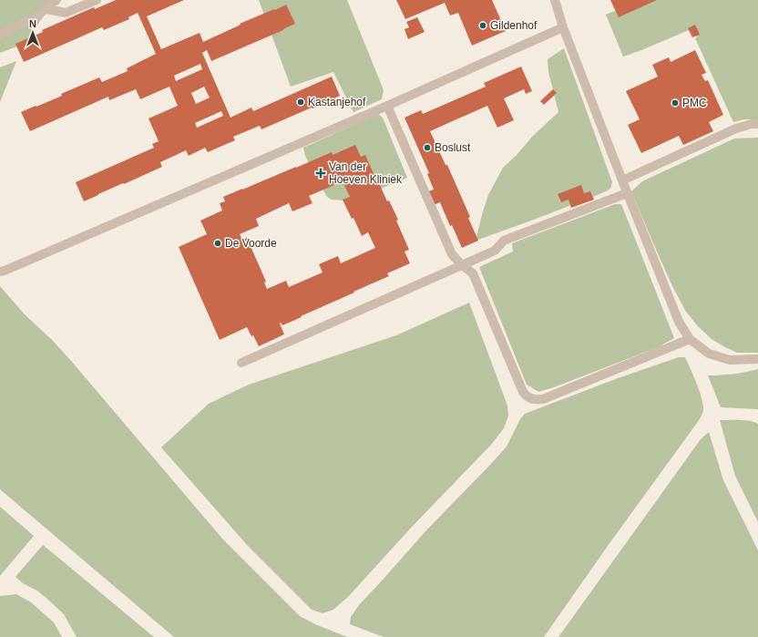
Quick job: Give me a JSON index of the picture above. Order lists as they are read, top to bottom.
{
  "places": {
    "other": [
      "Gildenhof",
      "Kastanjehof",
      "PMC",
      "Boslust",
      "De Voorde"
    ],
    "health": ["Van der Hoeven Kliniek"]
  },
  "north": "top"
}
